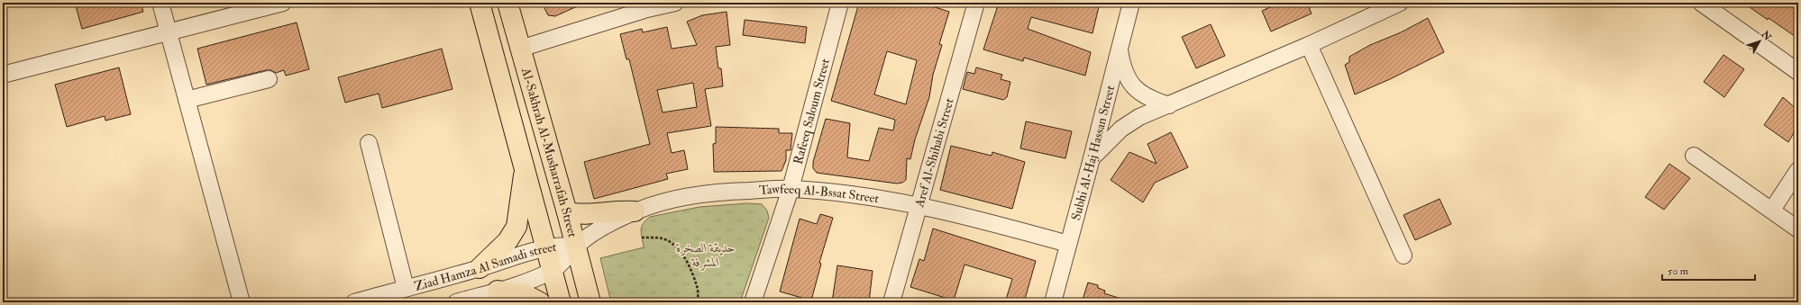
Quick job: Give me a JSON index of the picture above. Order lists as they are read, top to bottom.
{
  "streets": {
    "main road": ["Al-Sakhrah Al-Musharrafah Street"],
    "street": [
      "Rafeeq Saloum Street",
      "Aref Al-Shihabi Street",
      "Subhi Al-Haj Hassan Street",
      "Tawfeeq Al-Bssat Street",
      "Ziad Hamza Al Samadi street"
    ]
  },
  "crossings": [
    ["Rafeeq Saloum Street", "Tawfeeq Al-Bssat Street"],
    ["Al-Sakhrah Al-Musharrafah Street", "Tawfeeq Al-Bssat Street"],
    ["Al-Sakhrah Al-Musharrafah Street", "Ziad Hamza Al Samadi street"],
    ["Aref Al-Shihabi Street", "Tawfeeq Al-Bssat Street"],
    ["Subhi Al-Haj Hassan Street", "Tawfeeq Al-Bssat Street"],
    ["Tawfeeq Al-Bssat Street", "Ziad Hamza Al Samadi street"]
  ],
  "parks": ["حديقة الصخرة المشرفة"],
  "scale_bar": "50 m",
  "north": "top right"
}
